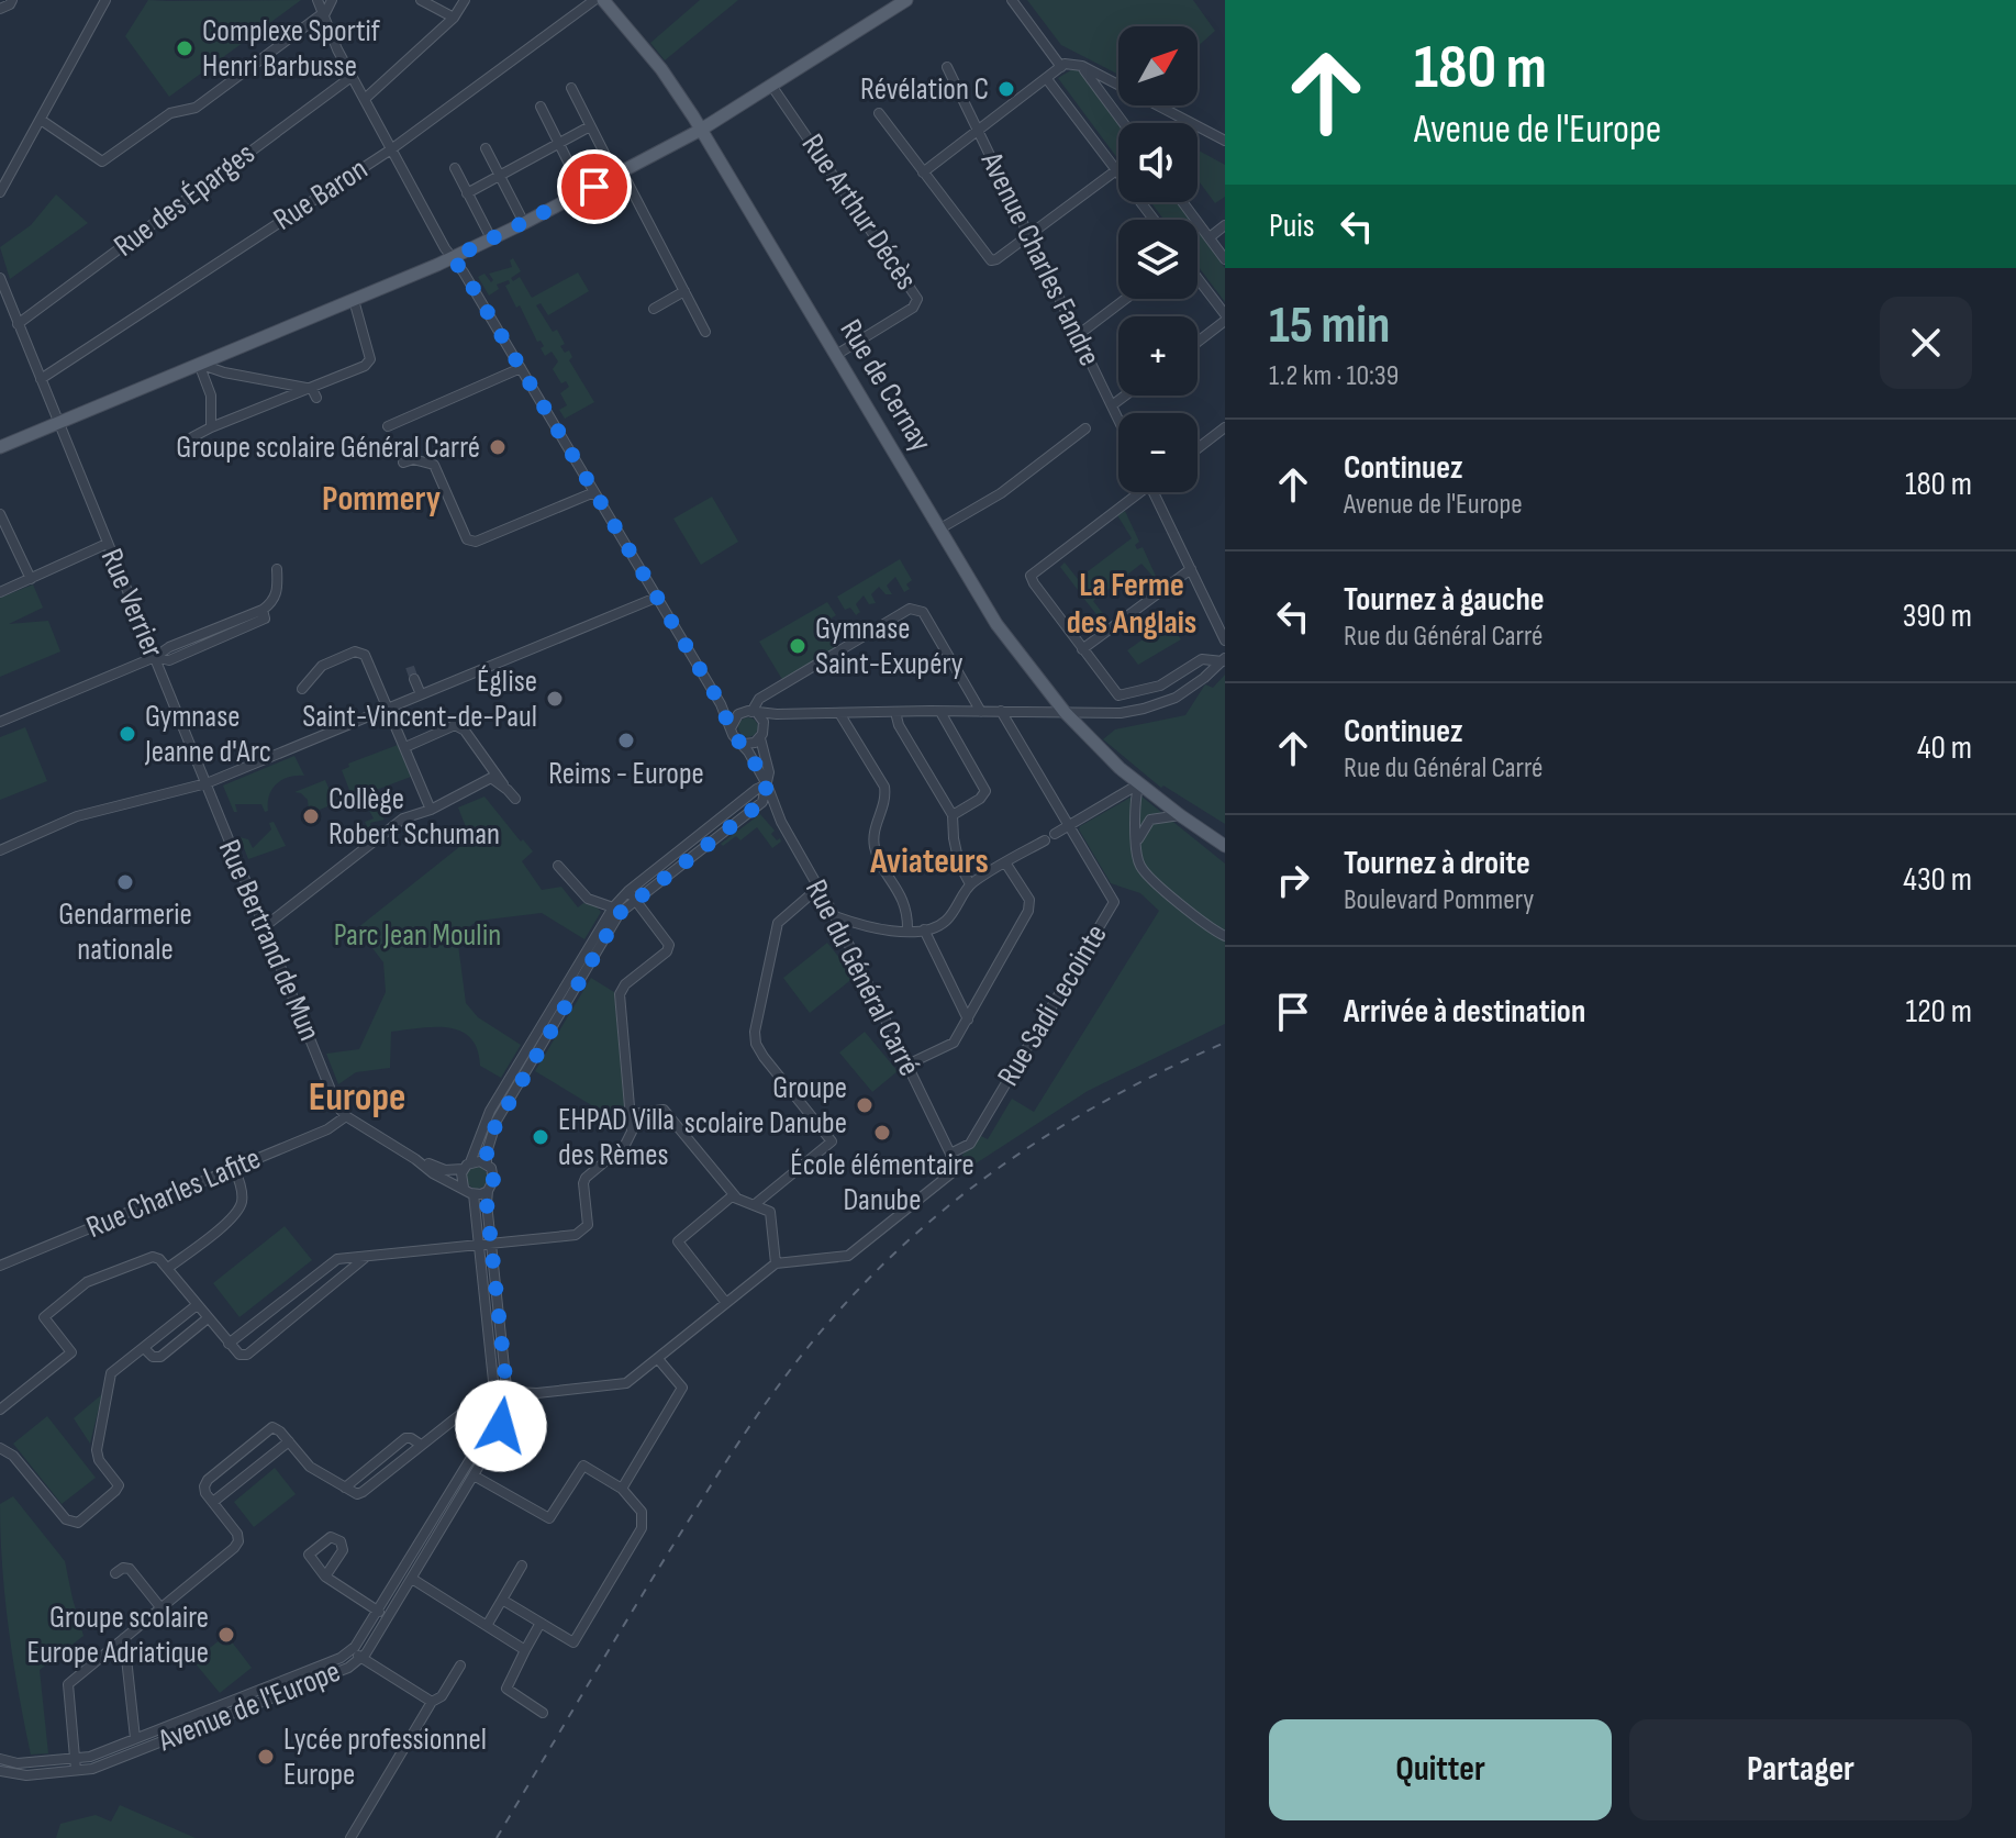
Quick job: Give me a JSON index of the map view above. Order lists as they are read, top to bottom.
{
  "streets": {
    "main road": ["Rue de Cernay"],
    "street": [
      "Rue Baron",
      "Rue des Éparges",
      "Rue Arthur Décès",
      "Avenue Charles Fandre",
      "Rue Verrier",
      "Rue Bertrand de Mun",
      "Rue du Général Carré",
      "Rue Sadi Lecointe",
      "Rue Charles Lafite",
      "Avenue de l'Europe"
    ]
  },
  "crossings": [
    ["Rue Baron", "Rue de Cernay"],
    ["Rue Baron", "Rue Verrier"],
    ["Rue des Éparges", "Rue Verrier"],
    ["Rue Arthur Décès", "Rue de Cernay"],
    ["Rue Verrier", "Rue Bertrand de Mun"],
    ["Rue Bertrand de Mun", "Rue Charles Lafite"],
    ["Rue du Général Carré", "Rue Sadi Lecointe"]
  ],
  "districts": [
    "Pommery",
    "La Ferme des Anglais",
    "Aviateurs",
    "Europe"
  ],
  "parks": ["Parc Jean Moulin"],
  "places": [
    "Complexe Sportif Henri Barbusse",
    "Révélation C",
    "Groupe scolaire Général Carré",
    "Gymnase Saint-Exupéry",
    "Église Saint-Vincent-de-Paul",
    "Gymnase Jeanne d'Arc",
    "Reims - Europe",
    "Collège Robert Schuman",
    "Gendarmerie nationale",
    "Groupe scolaire Danube",
    "École élémentaire Danube",
    "EHPAD Villa des Rèmes",
    "Groupe scolaire Europe Adriatique",
    "Lycée professionnel Europe"
  ],
  "north": "top right",
  "page": {
    "turn": ["180 m", "Avenue de l'Europe"],
    "map_buttons": ["+", "−"],
    "then": "Puis",
    "heading": ["15 min", "1.2 km · 10:39"],
    "list": [
      {
        "name": "Continuez",
        "note": "Avenue de l'Europe",
        "value": "180 m"
      },
      {
        "name": "Tournez à gauche",
        "note": "Rue du Général Carré",
        "value": "390 m"
      },
      {
        "name": "Continuez",
        "note": "Rue du Général Carré",
        "value": "40 m"
      },
      {
        "name": "Tournez à droite",
        "note": "Boulevard Pommery",
        "value": "430 m"
      },
      {
        "name": "Arrivée à destination",
        "value": "120 m"
      }
    ],
    "buttons": ["Quitter", "Partager"]
  }
}
